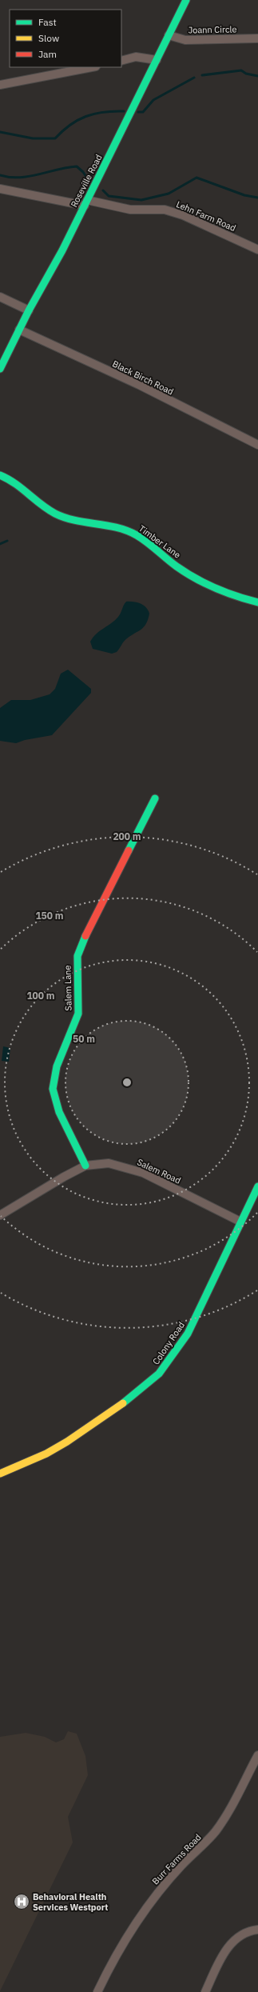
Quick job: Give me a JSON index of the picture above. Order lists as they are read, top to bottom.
{
  "streets": {
    "street": [
      "Joann Circle",
      "Roseville Road",
      "Lehn Farm Road",
      "Black Birch Road",
      "Timber Lane",
      "Salem Lane",
      "Salem Road",
      "Colony Road",
      "Burr Farms Road"
    ]
  },
  "crossings": [
    ["Joann Circle", "Roseville Road"],
    ["Roseville Road", "Lehn Farm Road"],
    ["Roseville Road", "Black Birch Road"],
    ["Salem Lane", "Salem Road"],
    ["Salem Road", "Colony Road"]
  ],
  "places": {
    "hospital": ["Behavioral Health Services Westport"]
  },
  "legend": ["Fast", "Slow", "Jam"],
  "rings": [
    "200 m",
    "150 m",
    "100 m",
    "50 m"
  ]
}
